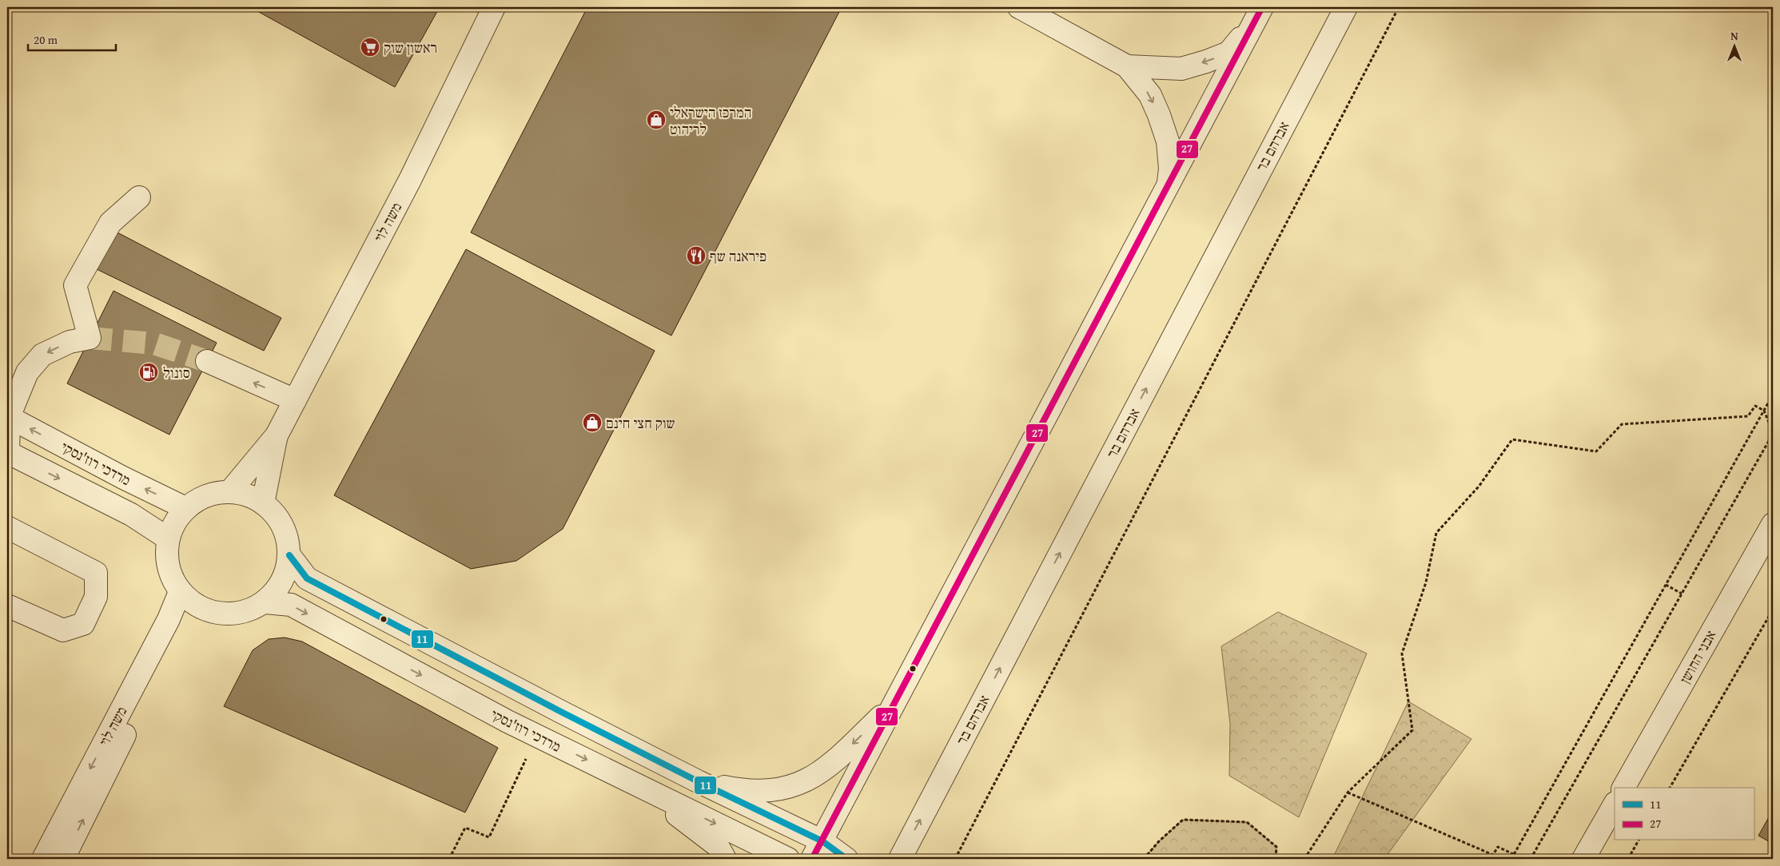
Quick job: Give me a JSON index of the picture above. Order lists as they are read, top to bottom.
{
  "streets": {
    "street": [
      "אברהם בר",
      "משה לוי",
      "מרדכי רוז'נסקי",
      "אבני החושן"
    ]
  },
  "crossings": [
    ["משה לוי", "מרדכי רוז'נסקי"]
  ],
  "places": {
    "supermarket": ["ראשון שוק"],
    "shop": ["המרכז הישראלי לריהוט", "שוק חצי חינם"],
    "restaurant": ["פיראנה שף"],
    "fuel station": ["סונול"]
  },
  "lines": ["transit line 27", "transit line 11"],
  "legend": ["11", "27"],
  "scale_bar": "20 m",
  "north": "top"
}
